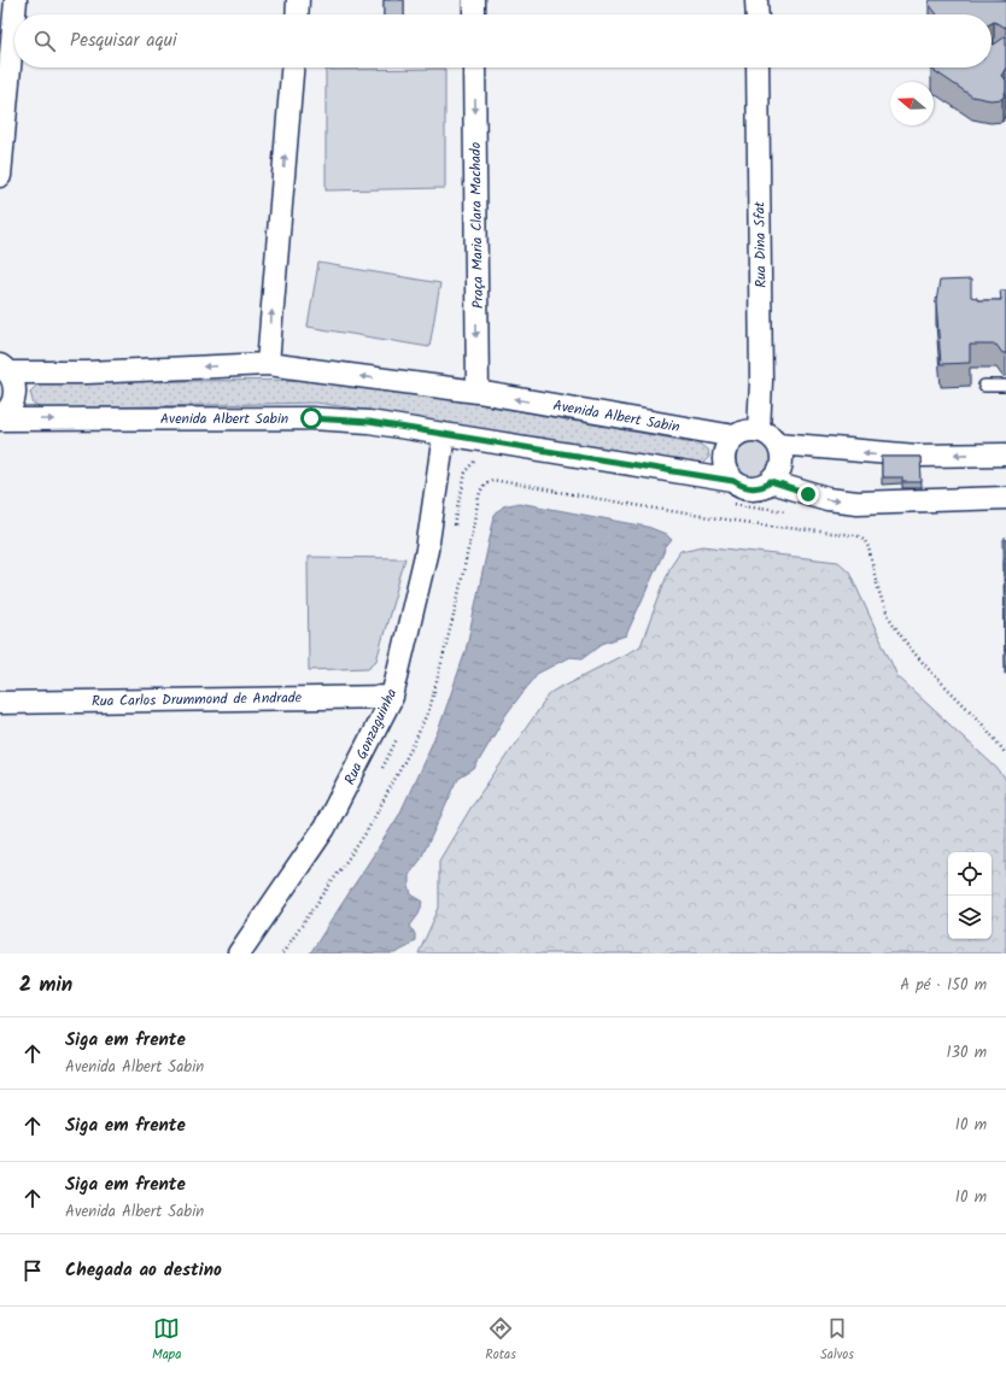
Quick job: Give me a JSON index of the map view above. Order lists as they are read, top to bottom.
{
  "streets": {
    "street": [
      "Praça Maria Clara Machado",
      "Rua Dina Sfat",
      "Avenida Albert Sabin",
      "Rua Carlos Drummond de Andrade",
      "Rua Gonzaguinha"
    ]
  },
  "crossings": [
    ["Praça Maria Clara Machado", "Avenida Albert Sabin"],
    ["Rua Dina Sfat", "Avenida Albert Sabin"],
    ["Avenida Albert Sabin", "Rua Gonzaguinha"],
    ["Rua Carlos Drummond de Andrade", "Rua Gonzaguinha"]
  ],
  "north": "left",
  "page": {
    "search": "Pesquisar aqui",
    "heading": ["2 min", "A pé · 150 m"],
    "list": [
      ["Siga em frente", "Avenida Albert Sabin", "130 m"],
      ["Siga em frente", "10 m"],
      ["Siga em frente", "Avenida Albert Sabin", "10 m"],
      "Chegada ao destino"
    ],
    "nav": ["Mapa", "Rotas", "Salvos"]
  }
}
